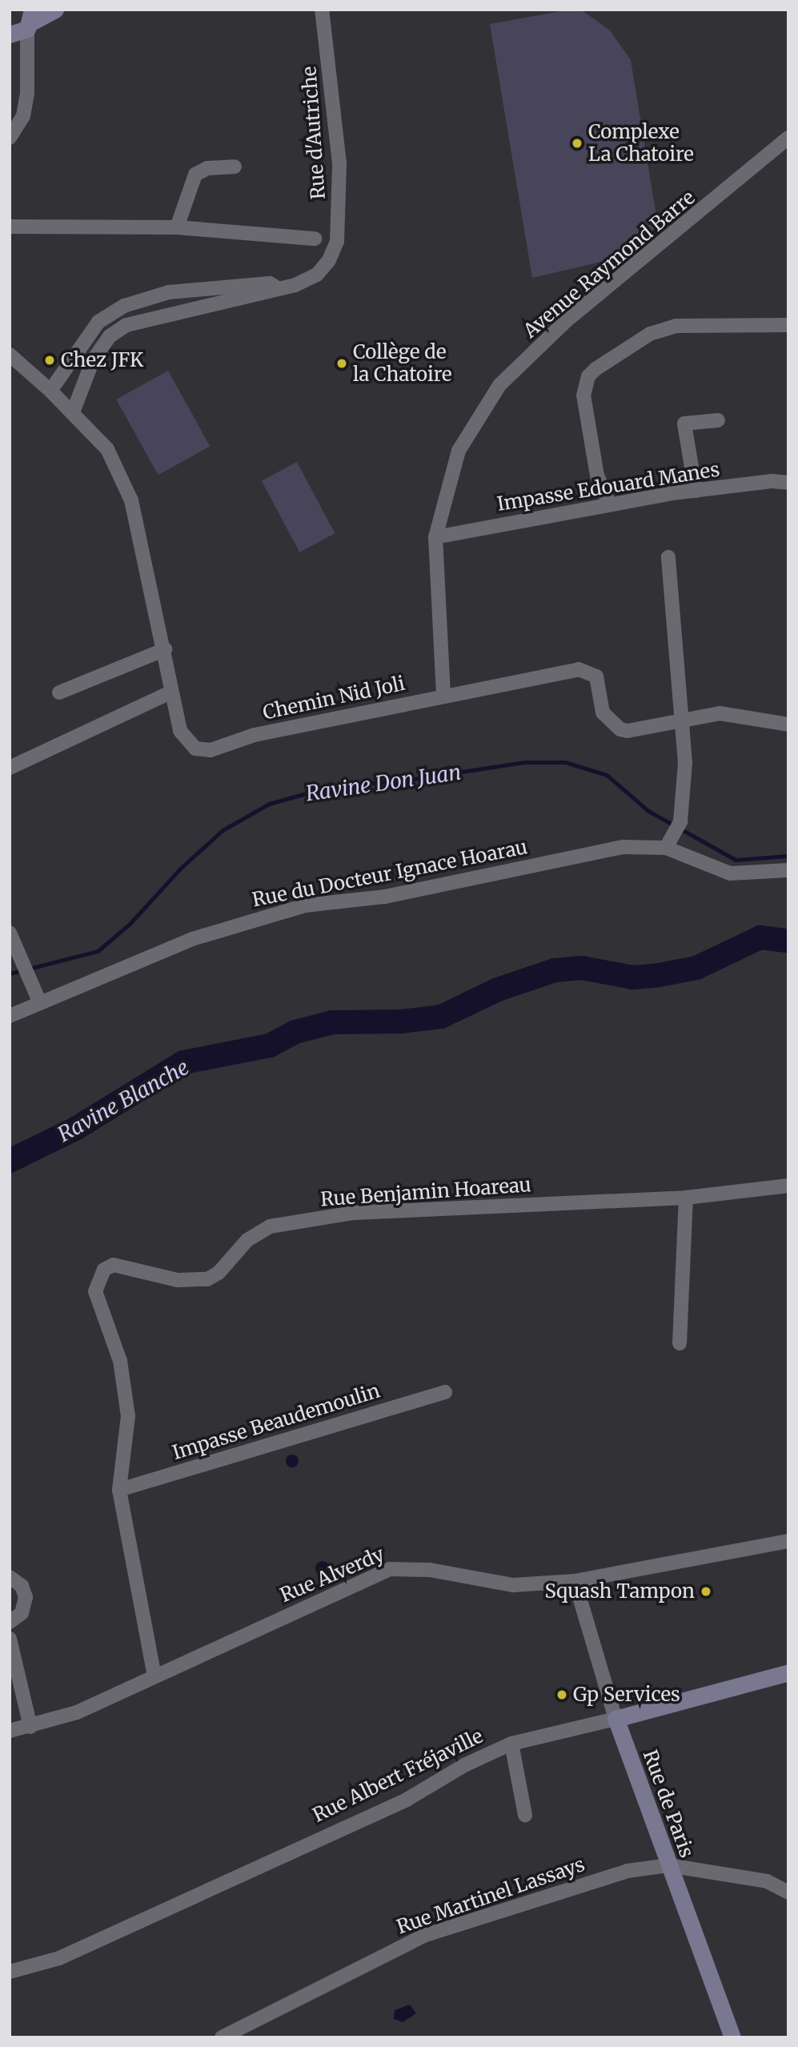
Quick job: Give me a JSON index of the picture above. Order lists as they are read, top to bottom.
{
  "streets": {
    "street": [
      "Rue d'Autriche",
      "Avenue Raymond Barre",
      "Impasse Edouard Manes",
      "Chemin Nid Joli",
      "Rue du Docteur Ignace Hoarau",
      "Rue Benjamin Hoareau",
      "Impasse Beaudemoulin",
      "Rue Alverdy",
      "Rue Albert Fréjaville",
      "Rue de Paris",
      "Rue Martinel Lassays"
    ]
  },
  "crossings": [
    ["Rue d'Autriche", "Chemin Nid Joli"],
    ["Avenue Raymond Barre", "Impasse Edouard Manes"],
    ["Avenue Raymond Barre", "Chemin Nid Joli"],
    ["Rue Benjamin Hoareau", "Impasse Beaudemoulin"],
    ["Rue Benjamin Hoareau", "Rue Alverdy"],
    ["Rue Alverdy", "Rue de Paris"],
    ["Rue Albert Fréjaville", "Rue de Paris"],
    ["Rue de Paris", "Rue Martinel Lassays"]
  ],
  "water": ["Ravine Don Juan", "Ravine Blanche"],
  "places": [
    "Complexe La Chatoire",
    "Chez JFK",
    "Collège de la Chatoire",
    "Squash Tampon",
    "Gp Services"
  ]
}
